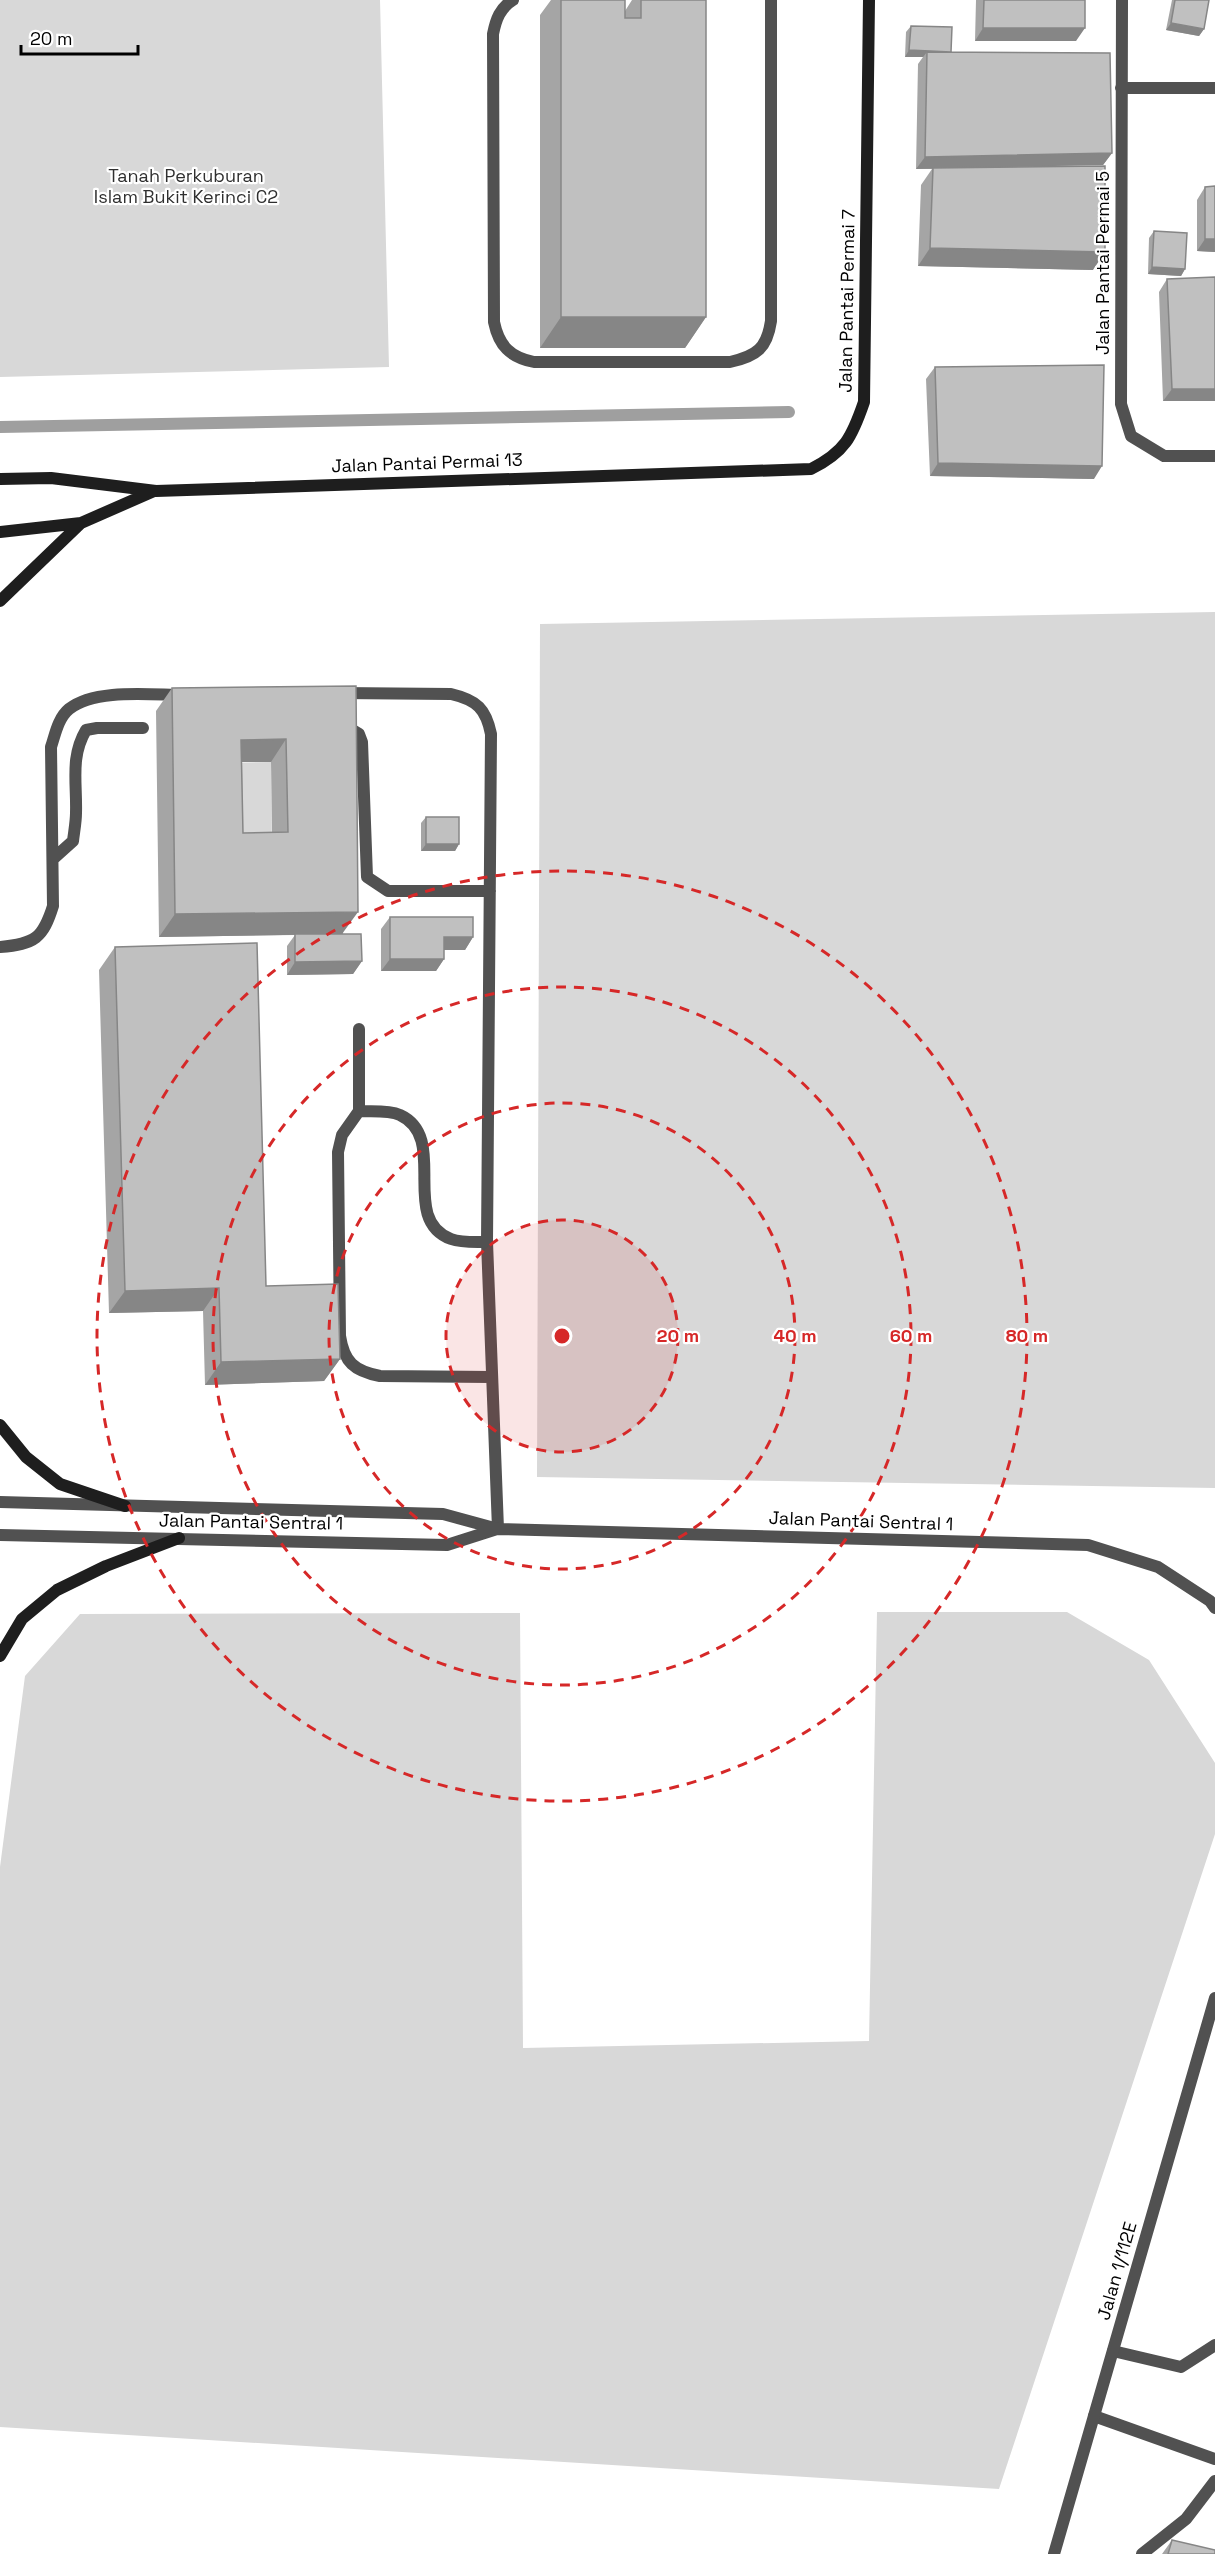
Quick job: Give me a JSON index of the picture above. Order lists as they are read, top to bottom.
{
  "streets": {
    "street": [
      "Jalan Pantai Permai 5",
      "Jalan Pantai Permai 7",
      "Jalan Pantai Permai 13",
      "Jalan Pantai Sentral 1",
      "Jalan 1/112E"
    ]
  },
  "crossings": [
    ["Jalan Pantai Permai 7", "Jalan Pantai Permai 13"]
  ],
  "parks": ["Tanah Perkuburan Islam Bukit Kerinci C2"],
  "scale_bar": "20 m",
  "rings": [
    "20 m",
    "40 m",
    "60 m",
    "80 m"
  ]
}
